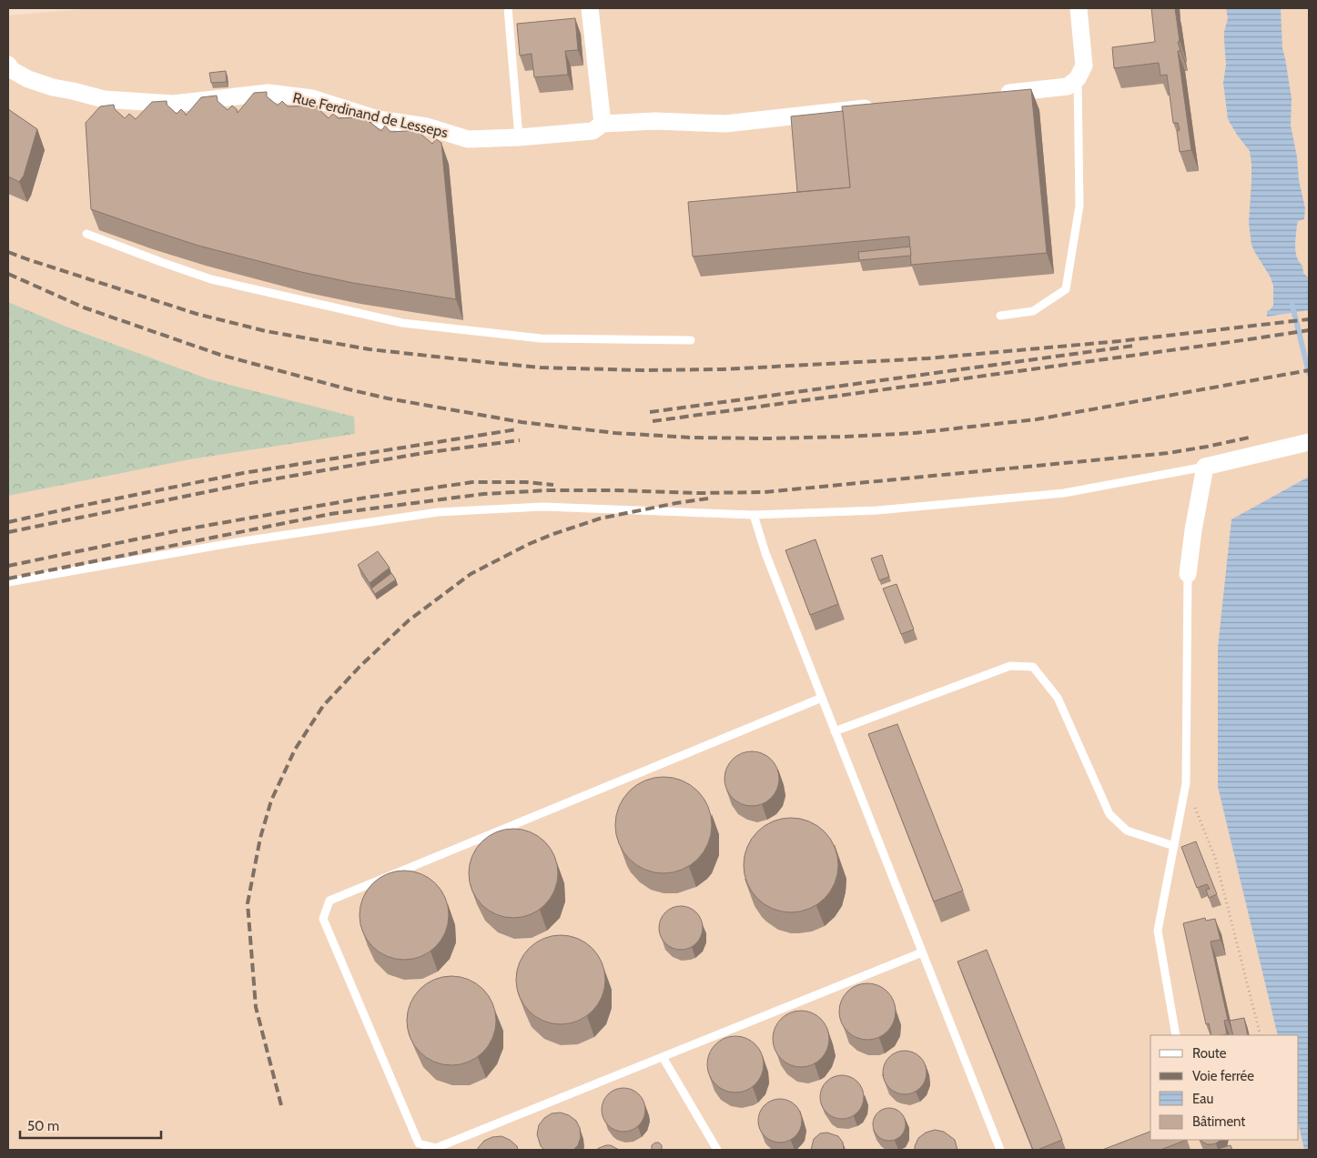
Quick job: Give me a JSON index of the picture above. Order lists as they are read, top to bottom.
{
  "streets": {
    "street": ["Rue Ferdinand de Lesseps"]
  },
  "legend": [
    "Route",
    "Voie ferrée",
    "Eau",
    "Bâtiment"
  ],
  "scale_bar": "50 m"
}
